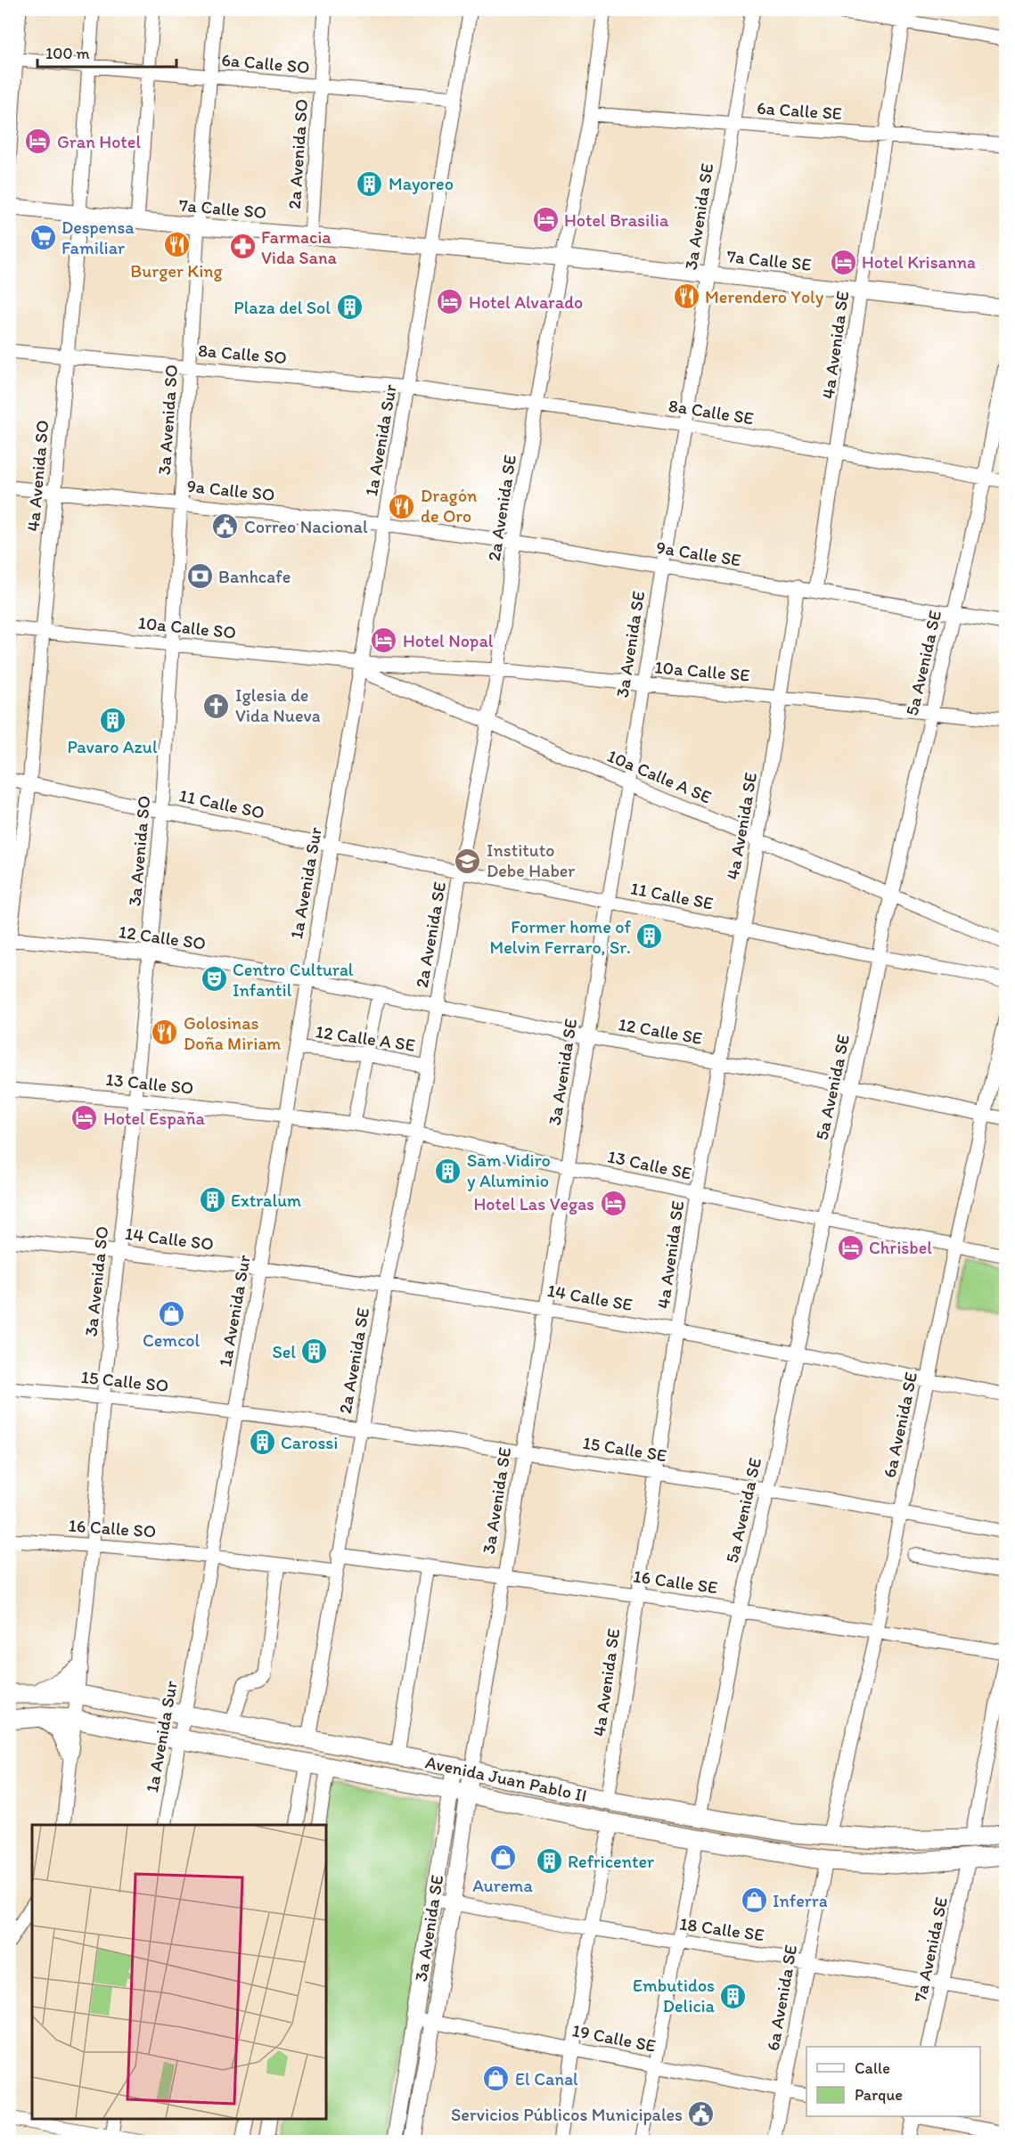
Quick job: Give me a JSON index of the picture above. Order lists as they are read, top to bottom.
{
  "streets": {
    "highway": ["Avenida Juan Pablo II"],
    "main road": ["7a Calle SO", "3a Avenida SE", "7a Calle SE"],
    "street": [
      "6a Calle SO",
      "6a Calle SE",
      "2a Avenida SO",
      "4a Avenida SE",
      "8a Calle SO",
      "8a Calle SE",
      "3a Avenida SO",
      "1a Avenida Sur",
      "4a Avenida SO",
      "9a Calle SO",
      "2a Avenida SE",
      "9a Calle SE",
      "10a Calle SO",
      "5a Avenida SE",
      "10a Calle SE",
      "10a Calle A SE",
      "11 Calle SO",
      "11 Calle SE",
      "12 Calle SO",
      "12 Calle SE",
      "12 Calle A SE",
      "13 Calle SO",
      "13 Calle SE",
      "14 Calle SO",
      "14 Calle SE",
      "15 Calle SO",
      "6a Avenida SE",
      "15 Calle SE",
      "16 Calle SO",
      "16 Calle SE",
      "18 Calle SE",
      "7a Avenida SE",
      "19 Calle SE"
    ]
  },
  "crossings": [
    ["6a Calle SO", "2a Avenida SO"],
    ["6a Calle SO", "3a Avenida SO"],
    ["6a Calle SO", "1a Avenida Sur"],
    ["6a Calle SO", "4a Avenida SO"],
    ["6a Calle SE", "3a Avenida SE"],
    ["6a Calle SE", "4a Avenida SE"],
    ["6a Calle SE", "2a Avenida SE"],
    ["2a Avenida SO", "7a Calle SO"],
    ["7a Calle SO", "7a Calle SE"],
    ["7a Calle SO", "3a Avenida SO"],
    ["7a Calle SO", "1a Avenida Sur"],
    ["7a Calle SO", "4a Avenida SO"],
    ["3a Avenida SE", "7a Calle SE"],
    ["3a Avenida SE", "8a Calle SE"],
    ["3a Avenida SE", "9a Calle SE"],
    ["3a Avenida SE", "10a Calle SE"],
    ["3a Avenida SE", "10a Calle A SE"],
    ["3a Avenida SE", "11 Calle SE"],
    ["3a Avenida SE", "12 Calle SE"],
    ["3a Avenida SE", "13 Calle SE"],
    ["3a Avenida SE", "14 Calle SE"],
    ["3a Avenida SE", "15 Calle SE"],
    ["3a Avenida SE", "16 Calle SE"],
    ["3a Avenida SE", "Avenida Juan Pablo II"],
    ["3a Avenida SE", "18 Calle SE"],
    ["3a Avenida SE", "19 Calle SE"],
    ["7a Calle SE", "4a Avenida SE"],
    ["7a Calle SE", "1a Avenida Sur"],
    ["7a Calle SE", "2a Avenida SE"],
    ["4a Avenida SE", "8a Calle SE"],
    ["4a Avenida SE", "9a Calle SE"],
    ["4a Avenida SE", "10a Calle SE"],
    ["4a Avenida SE", "10a Calle A SE"],
    ["4a Avenida SE", "11 Calle SE"],
    ["4a Avenida SE", "12 Calle SE"],
    ["4a Avenida SE", "13 Calle SE"],
    ["4a Avenida SE", "14 Calle SE"],
    ["4a Avenida SE", "15 Calle SE"],
    ["4a Avenida SE", "16 Calle SE"],
    ["4a Avenida SE", "Avenida Juan Pablo II"],
    ["8a Calle SO", "8a Calle SE"],
    ["8a Calle SO", "3a Avenida SO"],
    ["8a Calle SO", "1a Avenida Sur"],
    ["8a Calle SO", "4a Avenida SO"],
    ["8a Calle SE", "1a Avenida Sur"],
    ["8a Calle SE", "2a Avenida SE"],
    ["8a Calle SE", "5a Avenida SE"],
    ["3a Avenida SO", "9a Calle SO"],
    ["3a Avenida SO", "10a Calle SO"],
    ["3a Avenida SO", "11 Calle SO"],
    ["3a Avenida SO", "12 Calle SO"],
    ["3a Avenida SO", "13 Calle SO"],
    ["3a Avenida SO", "14 Calle SO"],
    ["3a Avenida SO", "15 Calle SO"],
    ["3a Avenida SO", "16 Calle SO"],
    ["3a Avenida SO", "Avenida Juan Pablo II"],
    ["1a Avenida Sur", "9a Calle SO"],
    ["1a Avenida Sur", "9a Calle SE"],
    ["1a Avenida Sur", "10a Calle SO"],
    ["1a Avenida Sur", "10a Calle SE"],
    ["1a Avenida Sur", "10a Calle A SE"],
    ["1a Avenida Sur", "11 Calle SO"],
    ["1a Avenida Sur", "11 Calle SE"],
    ["1a Avenida Sur", "12 Calle SO"],
    ["1a Avenida Sur", "12 Calle SE"],
    ["1a Avenida Sur", "12 Calle A SE"],
    ["1a Avenida Sur", "13 Calle SO"],
    ["1a Avenida Sur", "13 Calle SE"],
    ["1a Avenida Sur", "14 Calle SO"],
    ["1a Avenida Sur", "14 Calle SE"],
    ["1a Avenida Sur", "15 Calle SO"],
    ["1a Avenida Sur", "15 Calle SE"],
    ["1a Avenida Sur", "16 Calle SO"],
    ["1a Avenida Sur", "Avenida Juan Pablo II"],
    ["4a Avenida SO", "9a Calle SO"],
    ["4a Avenida SO", "10a Calle SO"],
    ["4a Avenida SO", "11 Calle SO"],
    ["4a Avenida SO", "12 Calle SO"],
    ["9a Calle SO", "9a Calle SE"],
    ["2a Avenida SE", "9a Calle SE"],
    ["2a Avenida SE", "10a Calle SE"],
    ["2a Avenida SE", "10a Calle A SE"],
    ["2a Avenida SE", "11 Calle SE"],
    ["2a Avenida SE", "12 Calle SE"],
    ["2a Avenida SE", "12 Calle A SE"],
    ["2a Avenida SE", "13 Calle SE"],
    ["2a Avenida SE", "14 Calle SE"],
    ["2a Avenida SE", "15 Calle SE"],
    ["2a Avenida SE", "16 Calle SE"],
    ["2a Avenida SE", "Avenida Juan Pablo II"],
    ["9a Calle SE", "5a Avenida SE"],
    ["10a Calle SO", "10a Calle SE"],
    ["10a Calle SO", "10a Calle A SE"],
    ["5a Avenida SE", "10a Calle SE"],
    ["5a Avenida SE", "10a Calle A SE"],
    ["5a Avenida SE", "11 Calle SE"],
    ["5a Avenida SE", "12 Calle SE"],
    ["5a Avenida SE", "13 Calle SE"],
    ["5a Avenida SE", "14 Calle SE"],
    ["5a Avenida SE", "15 Calle SE"],
    ["5a Avenida SE", "16 Calle SE"],
    ["5a Avenida SE", "Avenida Juan Pablo II"],
    ["10a Calle SE", "10a Calle A SE"],
    ["11 Calle SO", "11 Calle SE"],
    ["12 Calle SO", "12 Calle SE"],
    ["12 Calle SE", "6a Avenida SE"],
    ["13 Calle SO", "13 Calle SE"],
    ["13 Calle SE", "6a Avenida SE"],
    ["14 Calle SO", "14 Calle SE"],
    ["14 Calle SE", "6a Avenida SE"],
    ["15 Calle SO", "15 Calle SE"],
    ["6a Avenida SE", "15 Calle SE"],
    ["6a Avenida SE", "16 Calle SE"],
    ["6a Avenida SE", "Avenida Juan Pablo II"],
    ["6a Avenida SE", "18 Calle SE"],
    ["6a Avenida SE", "19 Calle SE"],
    ["Avenida Juan Pablo II", "7a Avenida SE"],
    ["18 Calle SE", "7a Avenida SE"]
  ],
  "places": {
    "hotel": [
      "Gran Hotel",
      "Hotel Brasilia",
      "Hotel Krisanna",
      "Hotel Alvarado",
      "Hotel Nopal",
      "Hotel España",
      "Hotel Las Vegas",
      "Chrisbel"
    ],
    "building": [
      "Mayoreo",
      "Plaza del Sol",
      "Pavaro Azul",
      "Former home of Melvin Ferraro, Sr.",
      "Sam Vidiro y Aluminio",
      "Extralum",
      "Sel",
      "Carossi",
      "Refricenter",
      "Embutidos Delicia"
    ],
    "supermarket": ["Despensa Familiar"],
    "restaurant": [
      "Burger King",
      "Merendero Yoly",
      "Dragón de Oro",
      "Golosinas Doña Miriam"
    ],
    "pharmacy": ["Farmacia Vida Sana"],
    "public building": ["Correo Nacional", "Servicios Públicos Municipales"],
    "bank": ["Banhcafe"],
    "church": ["Iglesia de Vida Nueva"],
    "school or university": ["Instituto Debe Haber"],
    "theatre": ["Centro Cultural Infantil"],
    "shop": [
      "Cemcol",
      "Aurema",
      "Inferra",
      "El Canal"
    ]
  },
  "legend": ["Calle", "Parque"],
  "scale_bar": "100 m"
}
